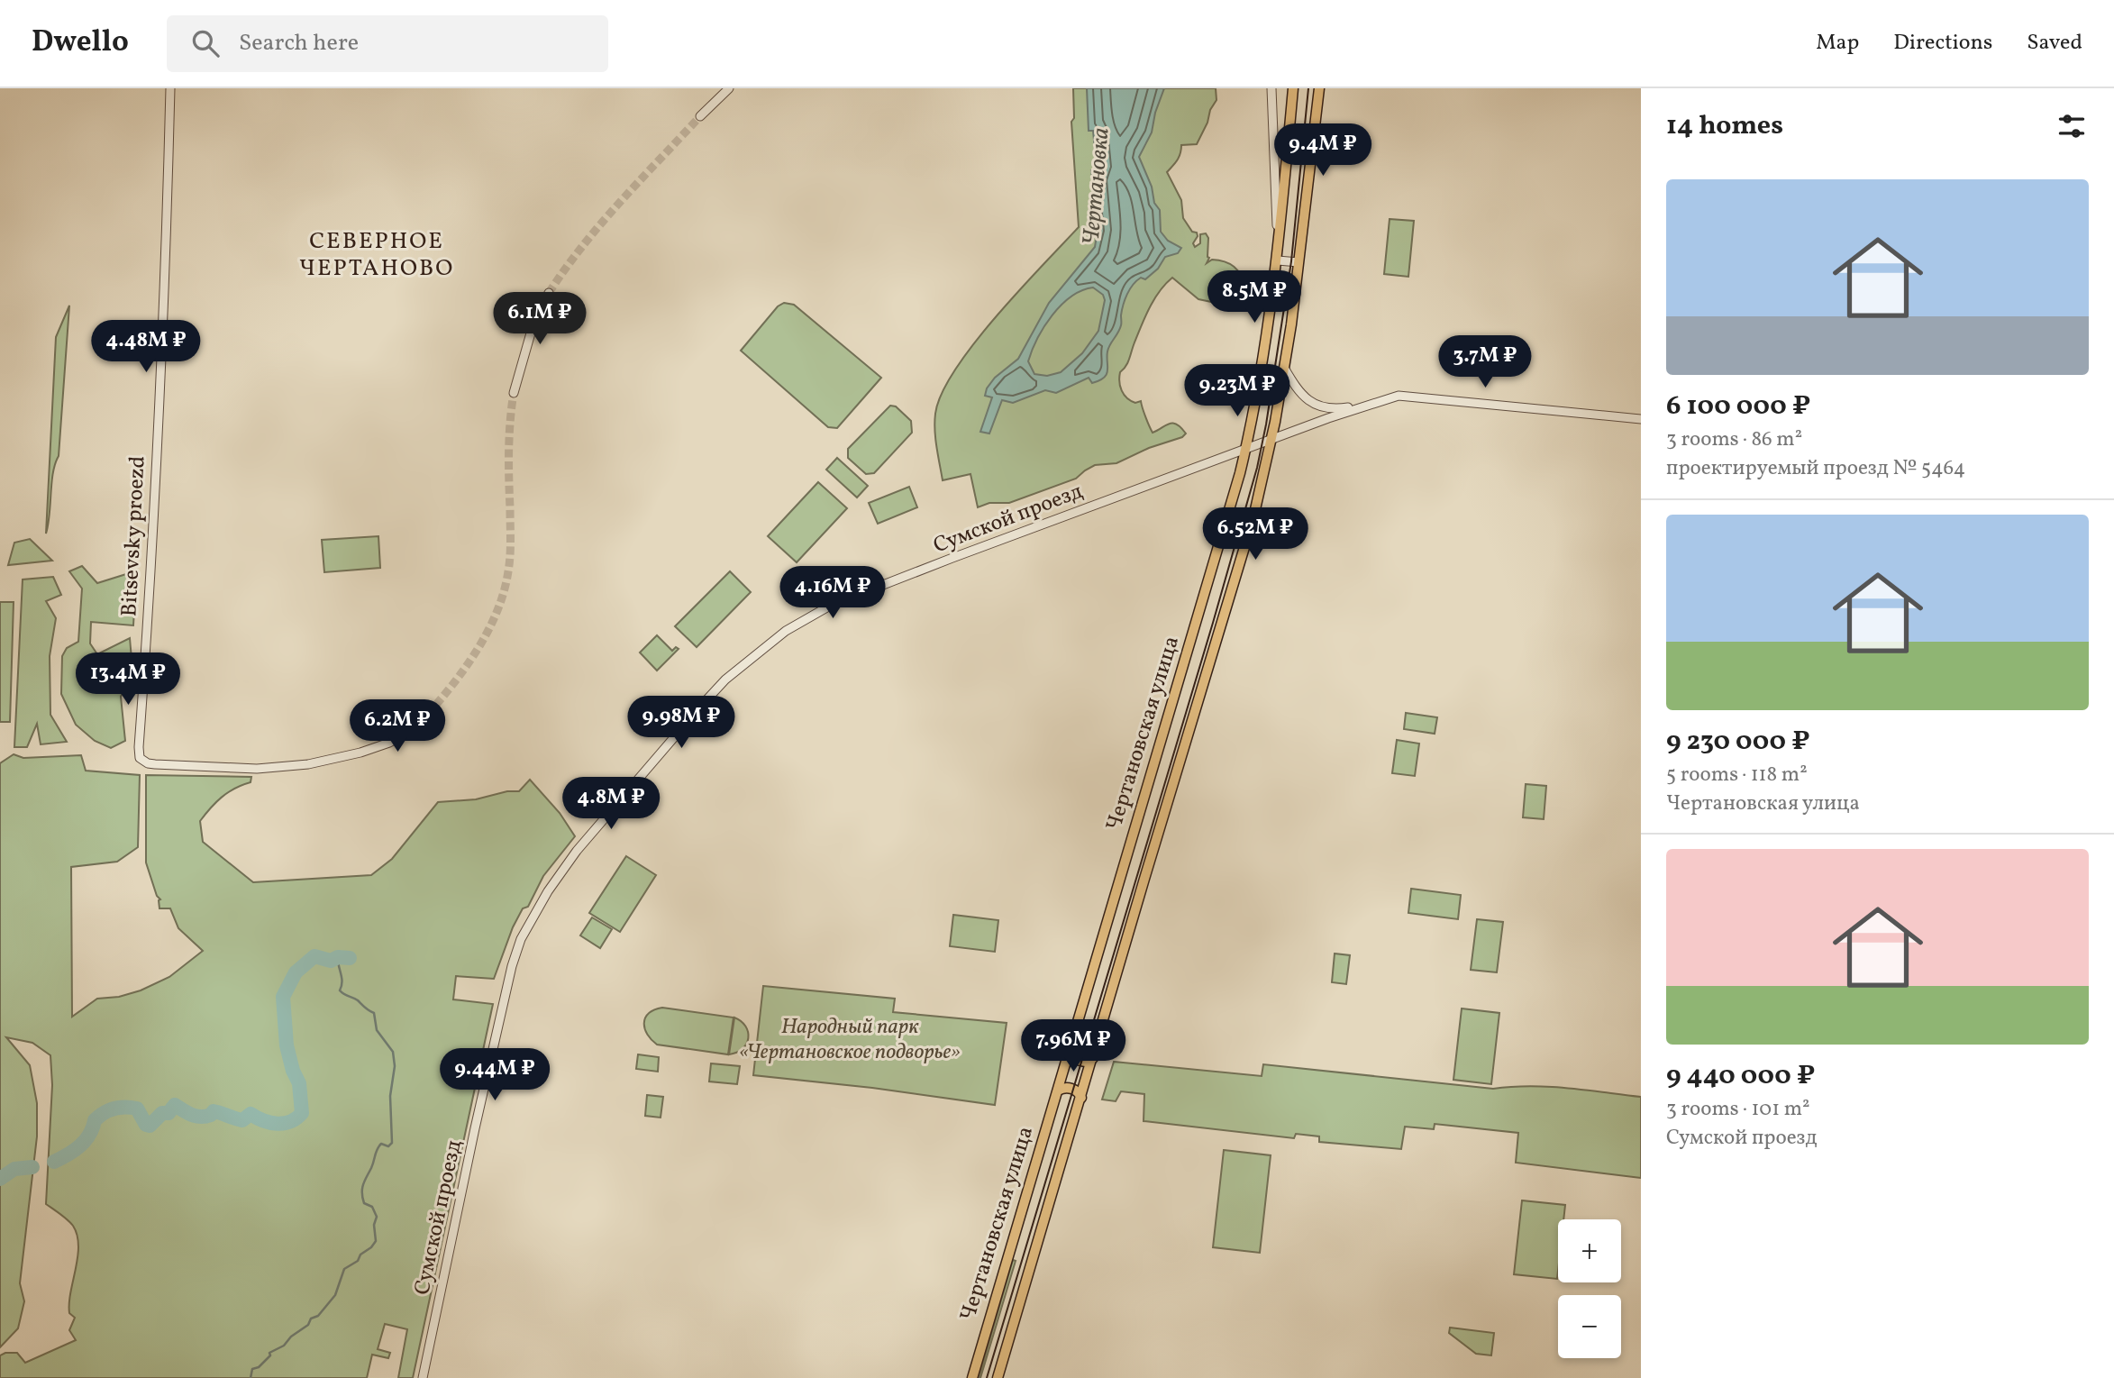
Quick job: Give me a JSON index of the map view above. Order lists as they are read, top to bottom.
{
  "streets": {
    "main road": ["Чертановская улица"],
    "street": ["Сумской проезд", "Bitsevsky proezd"]
  },
  "crossings": [
    ["Сумской проезд", "Чертановская улица"]
  ],
  "districts": ["СЕВЕРНОЕ ЧЕРТАНОВО"],
  "water": ["Чертановка"],
  "parks": ["Народный парк «Чертановское подворье»"],
  "page": {
    "header": "Dwello",
    "search": "Search here",
    "nav": ["Map", "Directions", "Saved"],
    "heading": "14 homes",
    "price": [
      "9.4M ₽",
      "8.5M ₽",
      "6.1M ₽",
      "4.48M ₽",
      "3.7M ₽",
      "9.23M ₽",
      "6.52M ₽",
      "4.16M ₽",
      "13.4M ₽",
      "9.98M ₽",
      "6.2M ₽",
      "4.8M ₽",
      "7.96M ₽",
      "9.44M ₽"
    ],
    "list": [
      {
        "name": "6 100 000 ₽",
        "note": "3 rooms · 86 m² · проектируемый проезд № 5464"
      },
      {
        "name": "9 230 000 ₽",
        "note": "5 rooms · 118 m² · Чертановская улица"
      },
      {
        "name": "9 440 000 ₽",
        "note": "3 rooms · 101 m² · Сумской проезд"
      }
    ],
    "map_buttons": ["+", "−"]
  }
}
